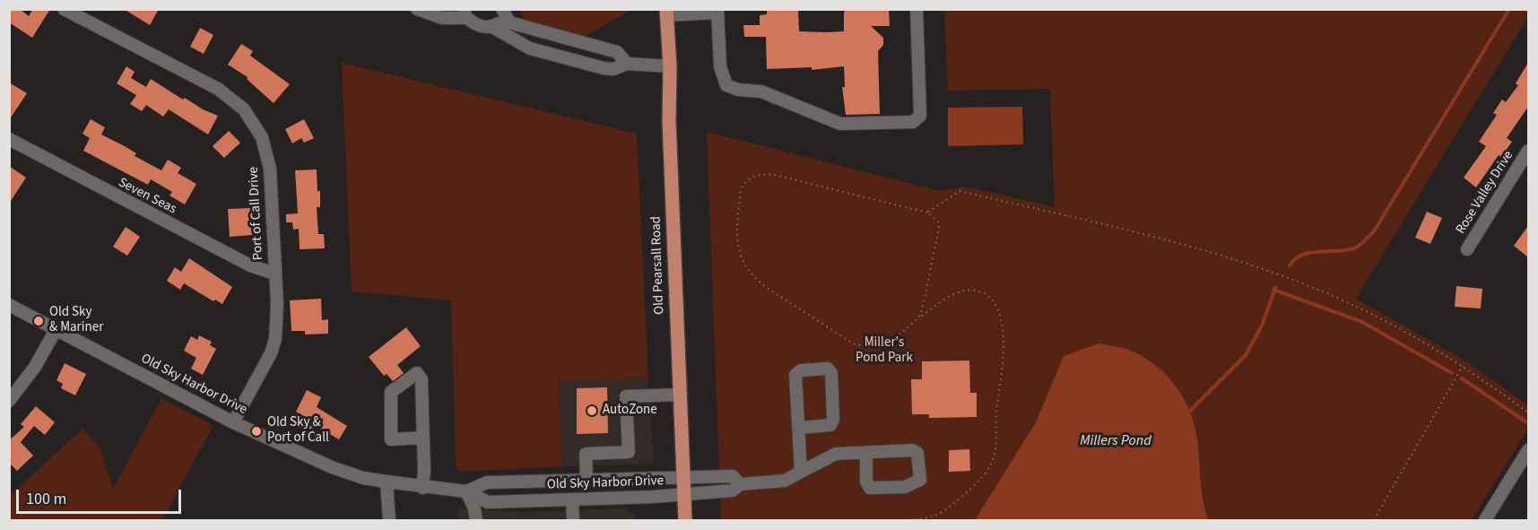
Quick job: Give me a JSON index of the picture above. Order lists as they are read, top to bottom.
{
  "streets": {
    "main road": ["Old Pearsall Road"],
    "street": [
      "Rose Valley Drive",
      "Seven Seas",
      "Port of Call Drive",
      "Old Sky Harbor Drive"
    ]
  },
  "crossings": [
    ["Seven Seas", "Port of Call Drive"],
    ["Port of Call Drive", "Old Sky Harbor Drive"],
    ["Old Pearsall Road", "Old Sky Harbor Drive"]
  ],
  "water": ["Millers Pond"],
  "parks": ["Miller's Pond Park"],
  "places": ["Old Sky & Mariner", "AutoZone", "Old Sky & Port of Call"],
  "scale_bar": "100 m"
}
